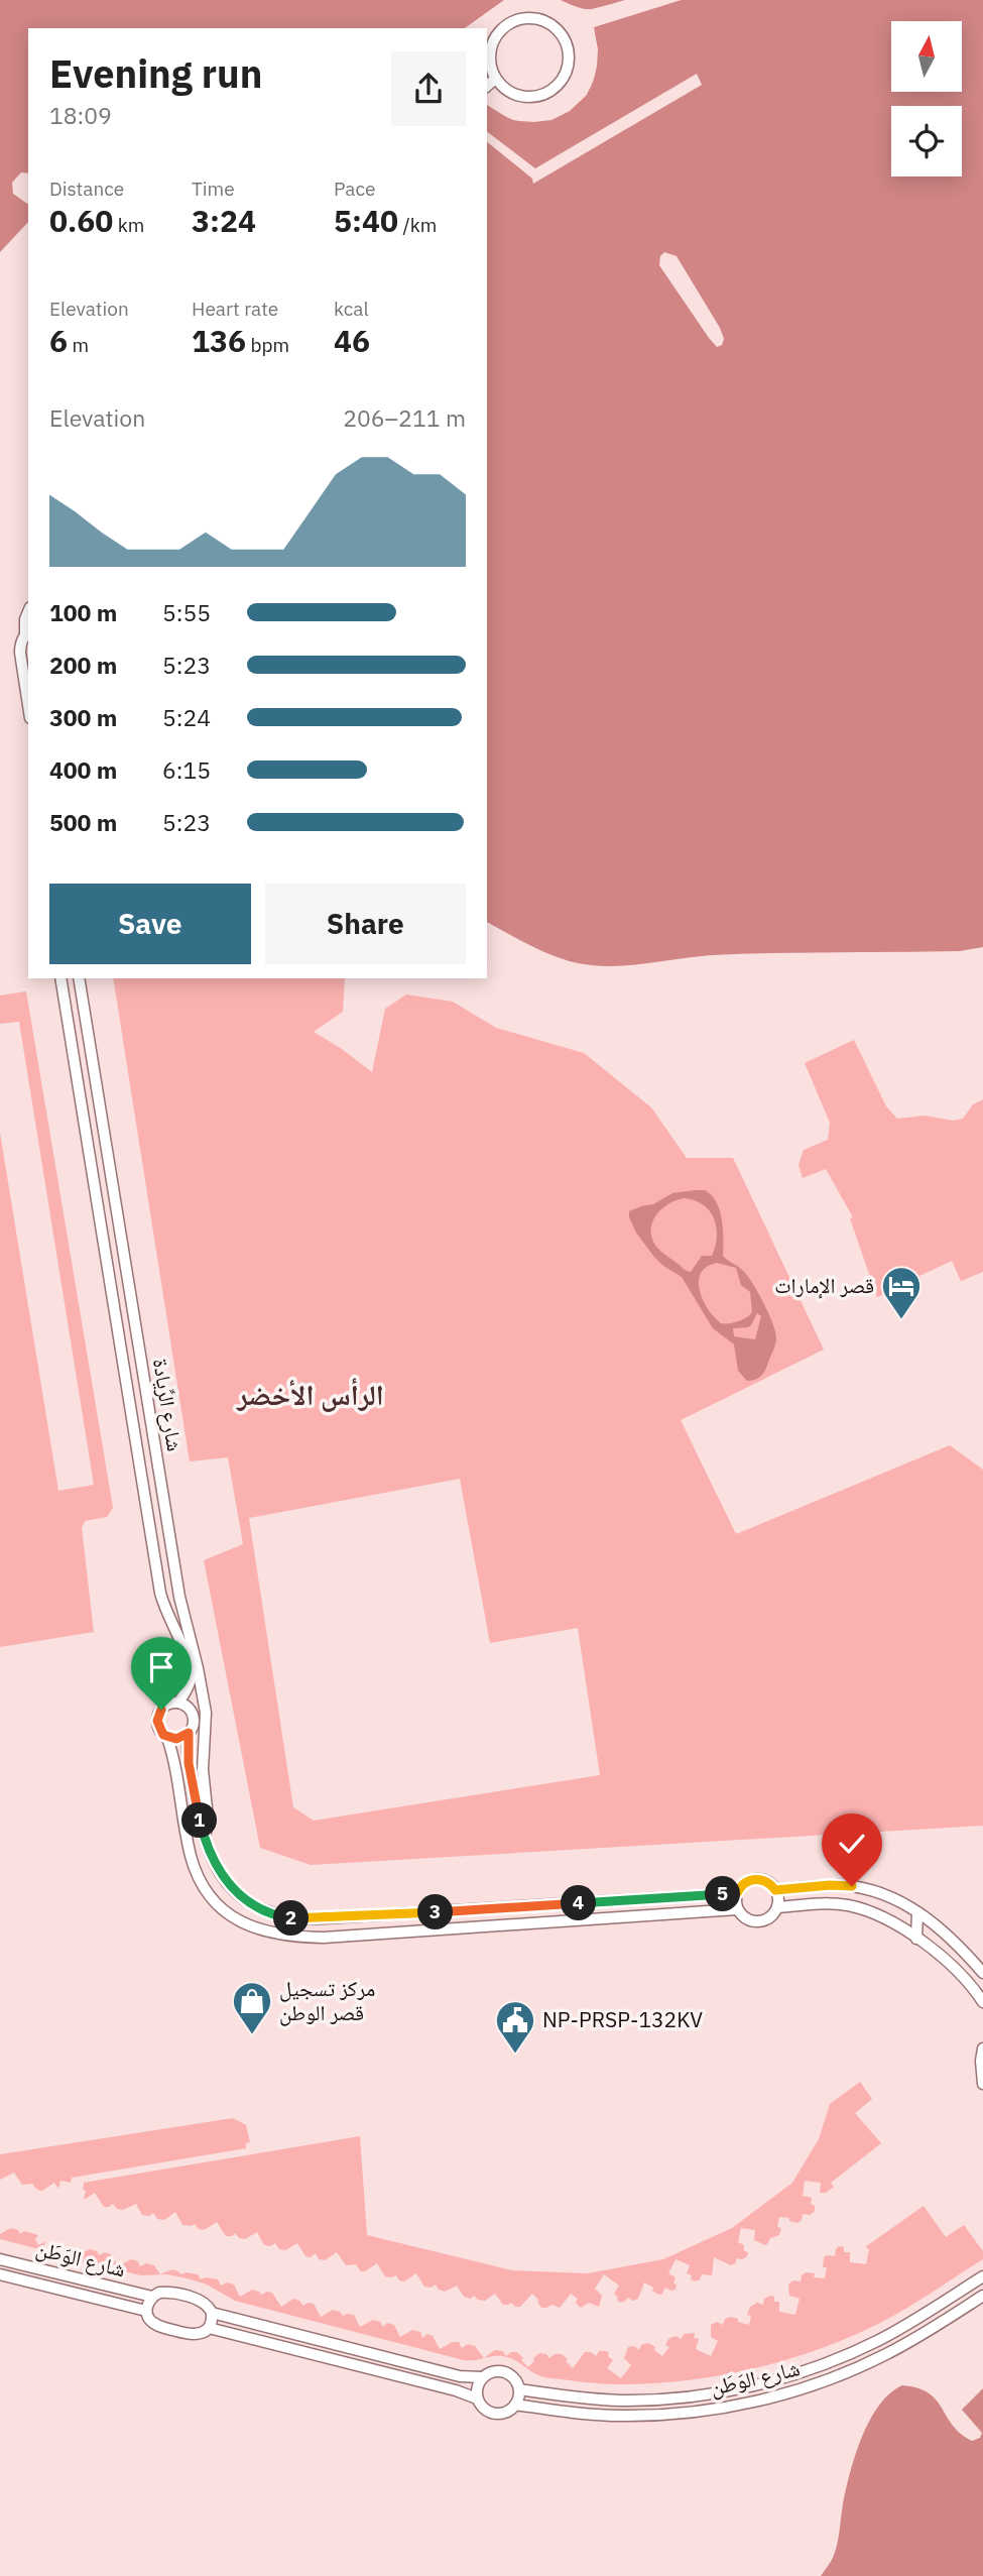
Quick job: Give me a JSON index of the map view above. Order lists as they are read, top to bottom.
{
  "streets": {
    "street": ["شارع الرِّيادة", "شارع الوَطَن"]
  },
  "districts": ["الرأس الأخضر"],
  "places": {
    "hotel": ["قصر الإمارات"],
    "shop": ["مركز تسجيل قصر الوطن"],
    "public building": ["NP-PRSP-132KV"]
  },
  "north": "top",
  "page": {
    "heading": ["Evening run", "18:09"],
    "stats": [
      ["Distance", "0.60 km"],
      ["Time", "3:24"],
      ["Pace", "5:40 /km"],
      ["Elevation", "6 m"],
      ["Heart rate", "136 bpm"],
      ["kcal", "46"]
    ],
    "chart": ["Elevation", "206–211 m"],
    "list": [
      {
        "name": "100 m",
        "note": "5:55"
      },
      {
        "name": "200 m",
        "note": "5:23"
      },
      {
        "name": "300 m",
        "note": "5:24"
      },
      {
        "name": "400 m",
        "note": "6:15"
      },
      {
        "name": "500 m",
        "note": "5:23"
      }
    ],
    "buttons": ["Save", "Share"],
    "pins": [
      "1",
      "5",
      "4",
      "3",
      "2"
    ]
  }
}
